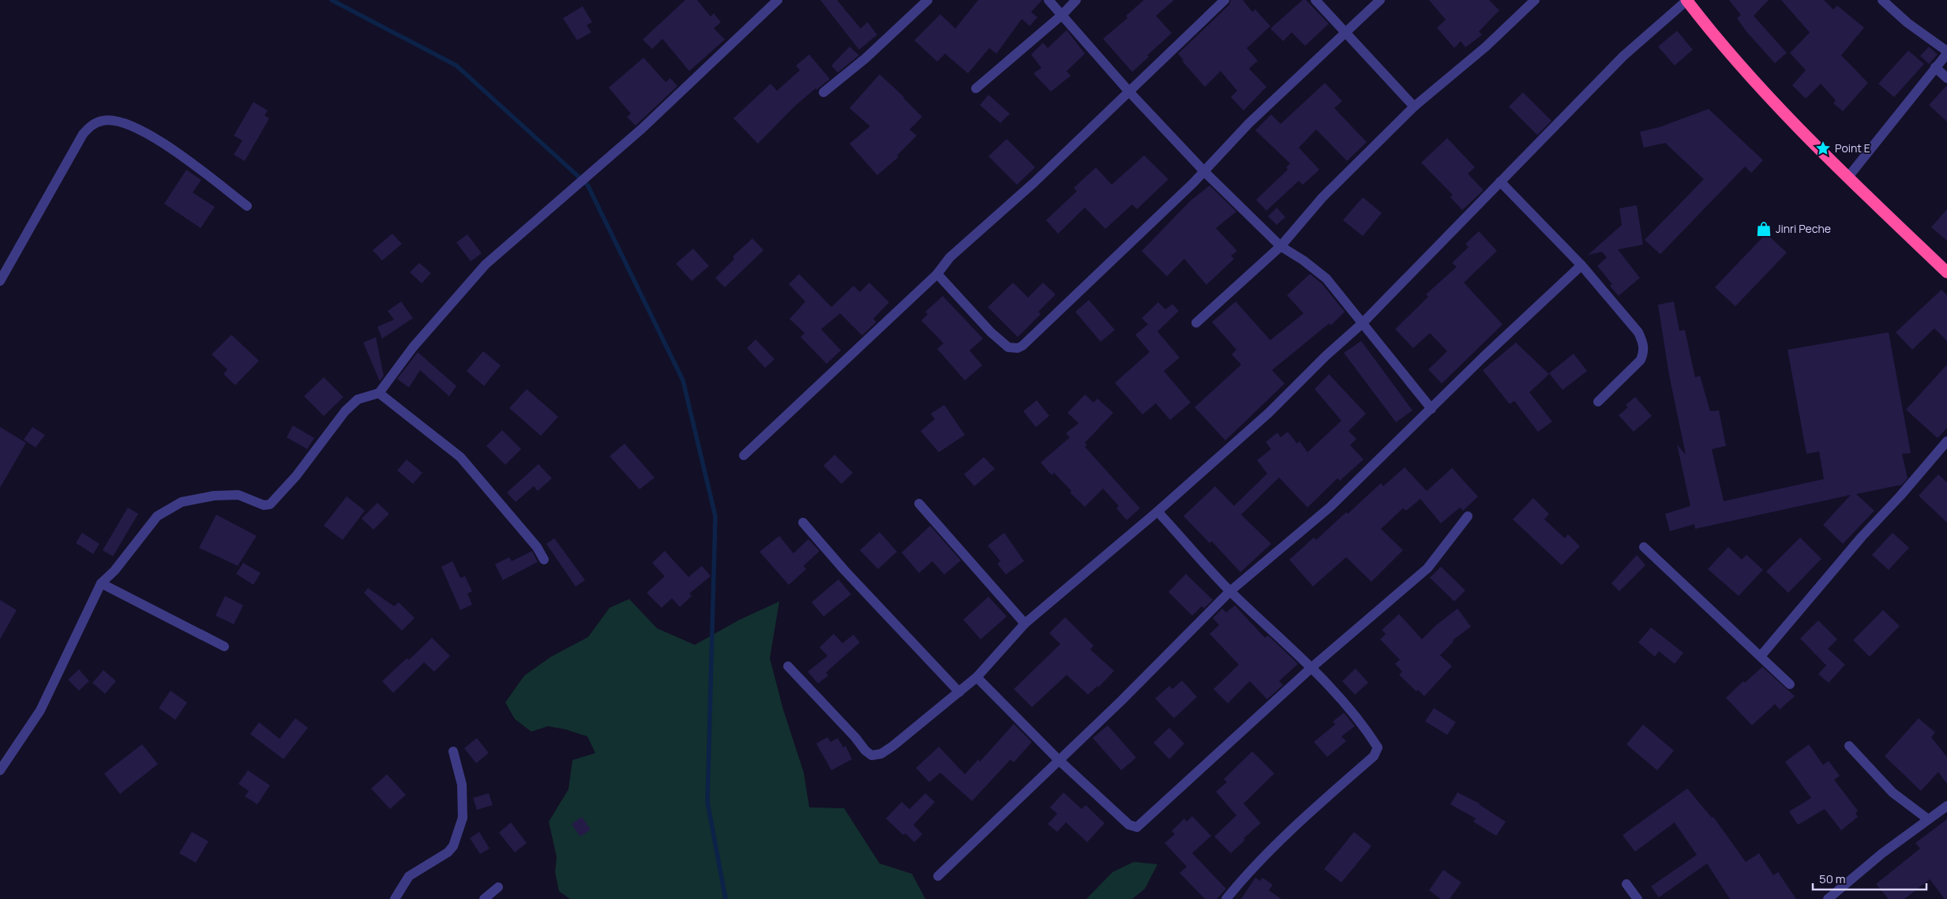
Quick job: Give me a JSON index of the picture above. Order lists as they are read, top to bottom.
{
  "places": {
    "place": ["Point E"],
    "shop": ["Jinri Peche"]
  },
  "scale_bar": "50 m"
}
